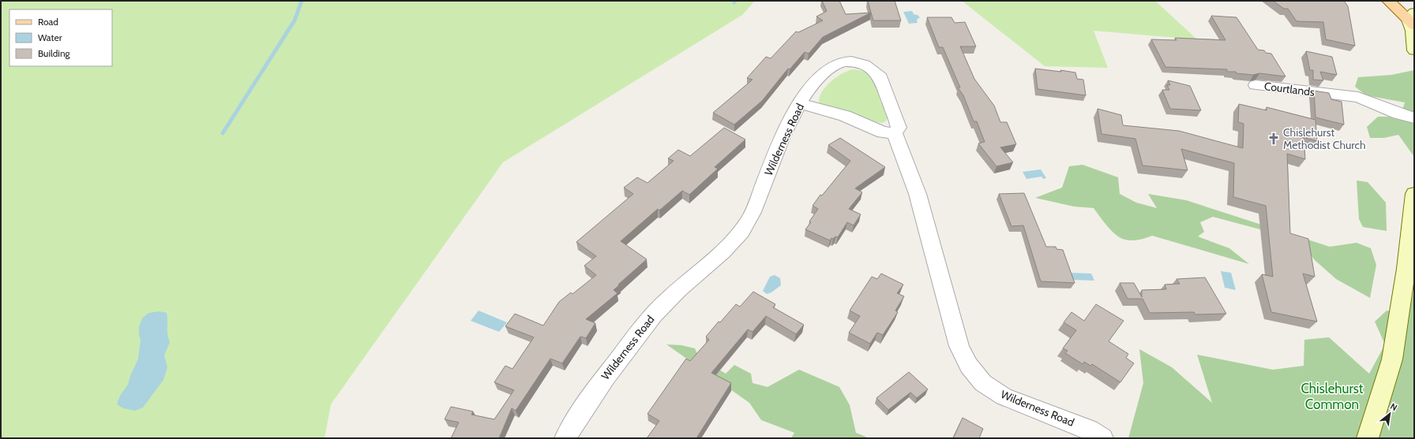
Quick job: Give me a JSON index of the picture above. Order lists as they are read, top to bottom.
{
  "streets": {
    "street": ["Courtlands", "Wilderness Road"]
  },
  "parks": ["Chislehurst Common"],
  "places": {
    "church": ["Chislehurst Methodist Church"]
  },
  "legend": ["Road", "Water", "Building"],
  "north": "top right"
}
